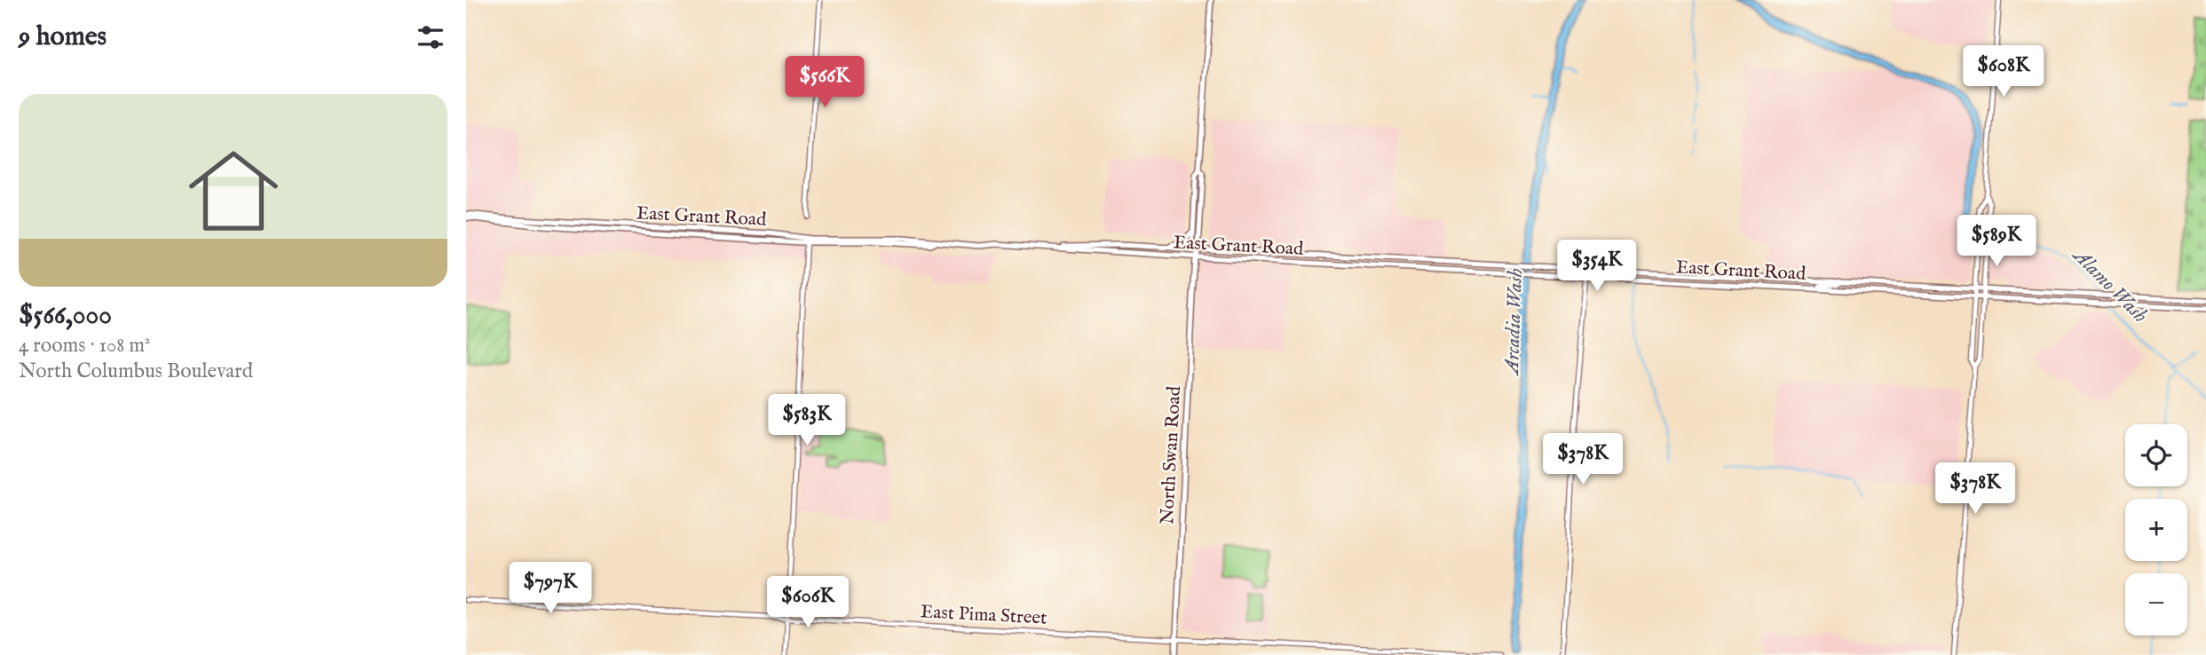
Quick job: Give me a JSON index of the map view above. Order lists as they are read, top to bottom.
{
  "streets": {
    "main road": ["East Grant Road", "North Swan Road"],
    "street": ["East Pima Street"]
  },
  "crossings": [
    ["East Grant Road", "North Swan Road"],
    ["North Swan Road", "East Pima Street"]
  ],
  "water": ["Alamo Wash", "Arcadia Wash"],
  "page": {
    "heading": "9 homes",
    "price": [
      "$608K",
      "$566K",
      "$589K",
      "$354K",
      "$583K",
      "$378K",
      "$378K",
      "$797K",
      "$606K"
    ],
    "list": [
      {
        "name": "$566,000",
        "note": "4 rooms · 108 m² · North Columbus Boulevard"
      }
    ],
    "map_buttons": ["+", "−"]
  }
}
